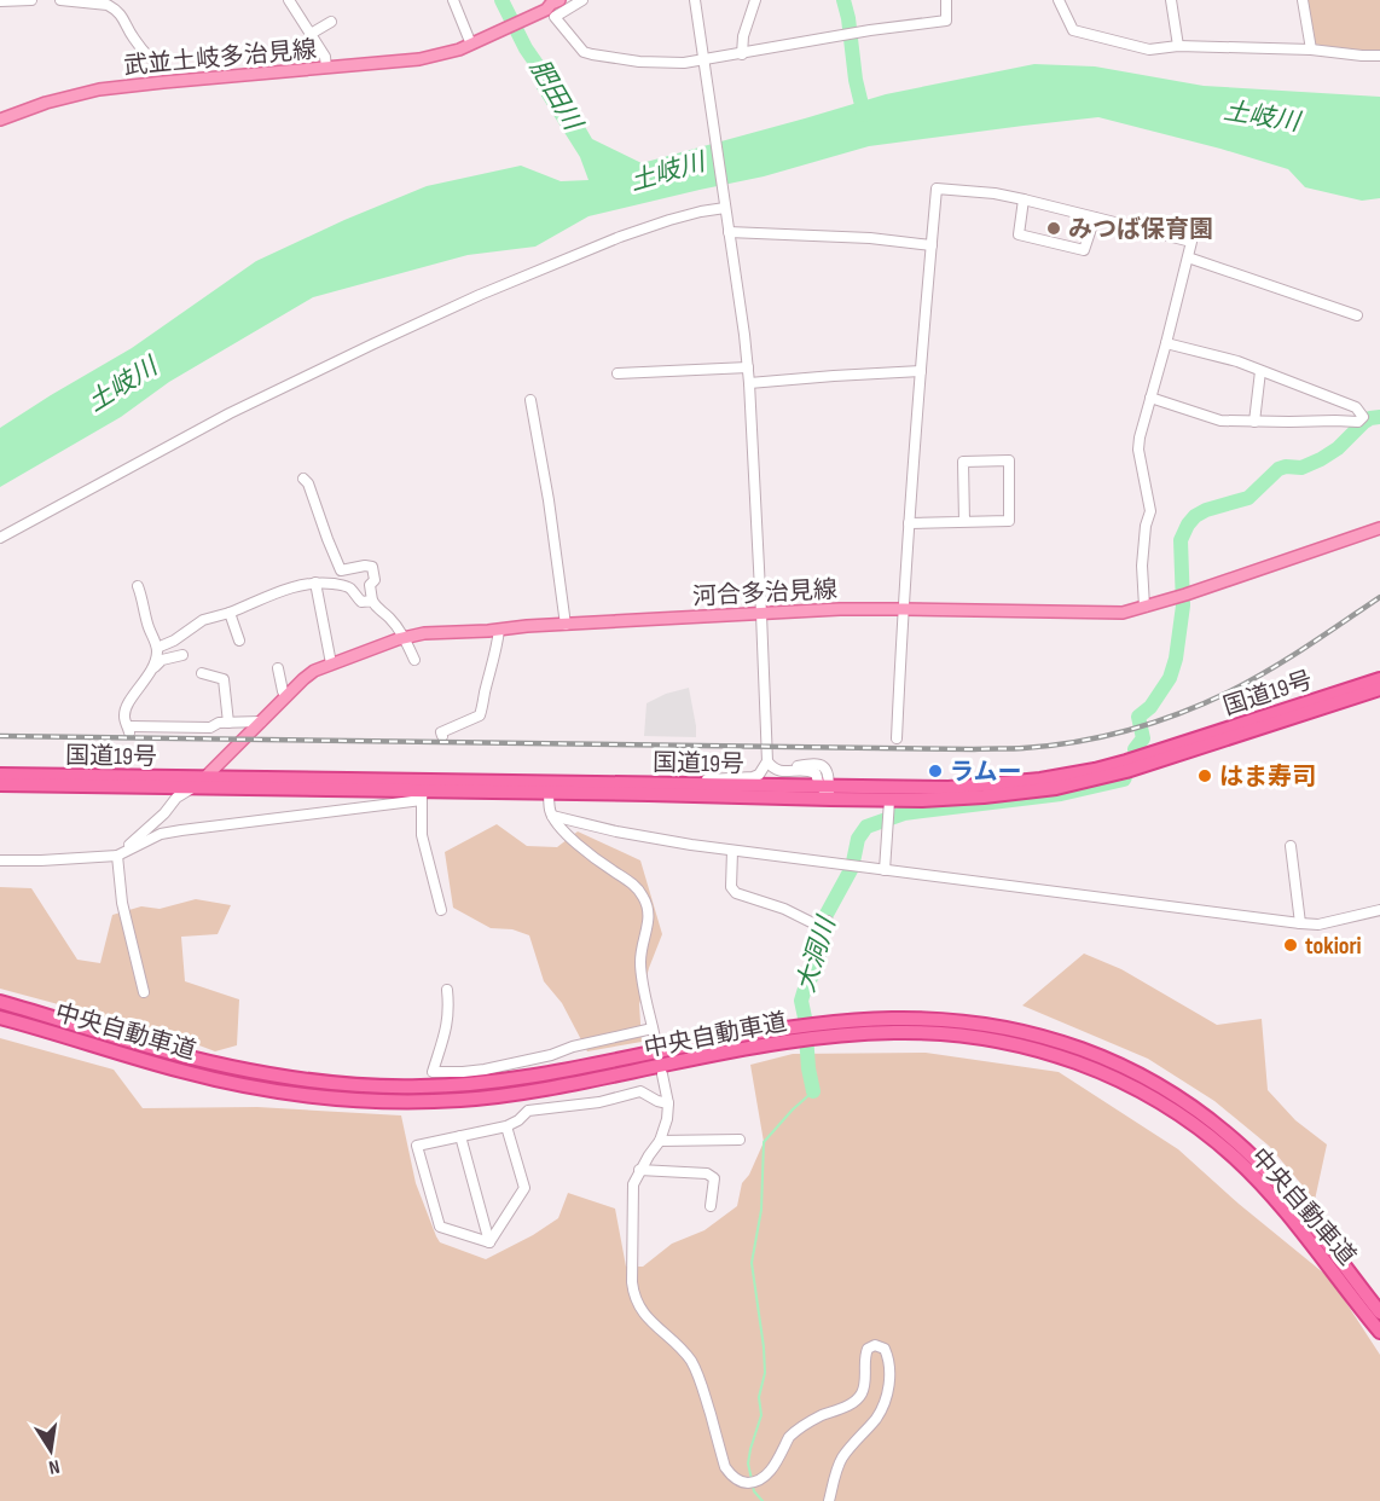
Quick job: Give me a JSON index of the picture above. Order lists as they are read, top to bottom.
{
  "streets": {
    "highway": ["国道19号", "中央自動車道"],
    "main road": ["武並土岐多治見線", "河合多治見線"]
  },
  "crossings": [
    ["河合多治見線", "国道19号"]
  ],
  "water": ["肥田川", "土岐川", "大洞川"],
  "places": [
    "みつば保育園",
    "ラムー",
    "はま寿司",
    "tokiori"
  ],
  "north": "bottom"
}
